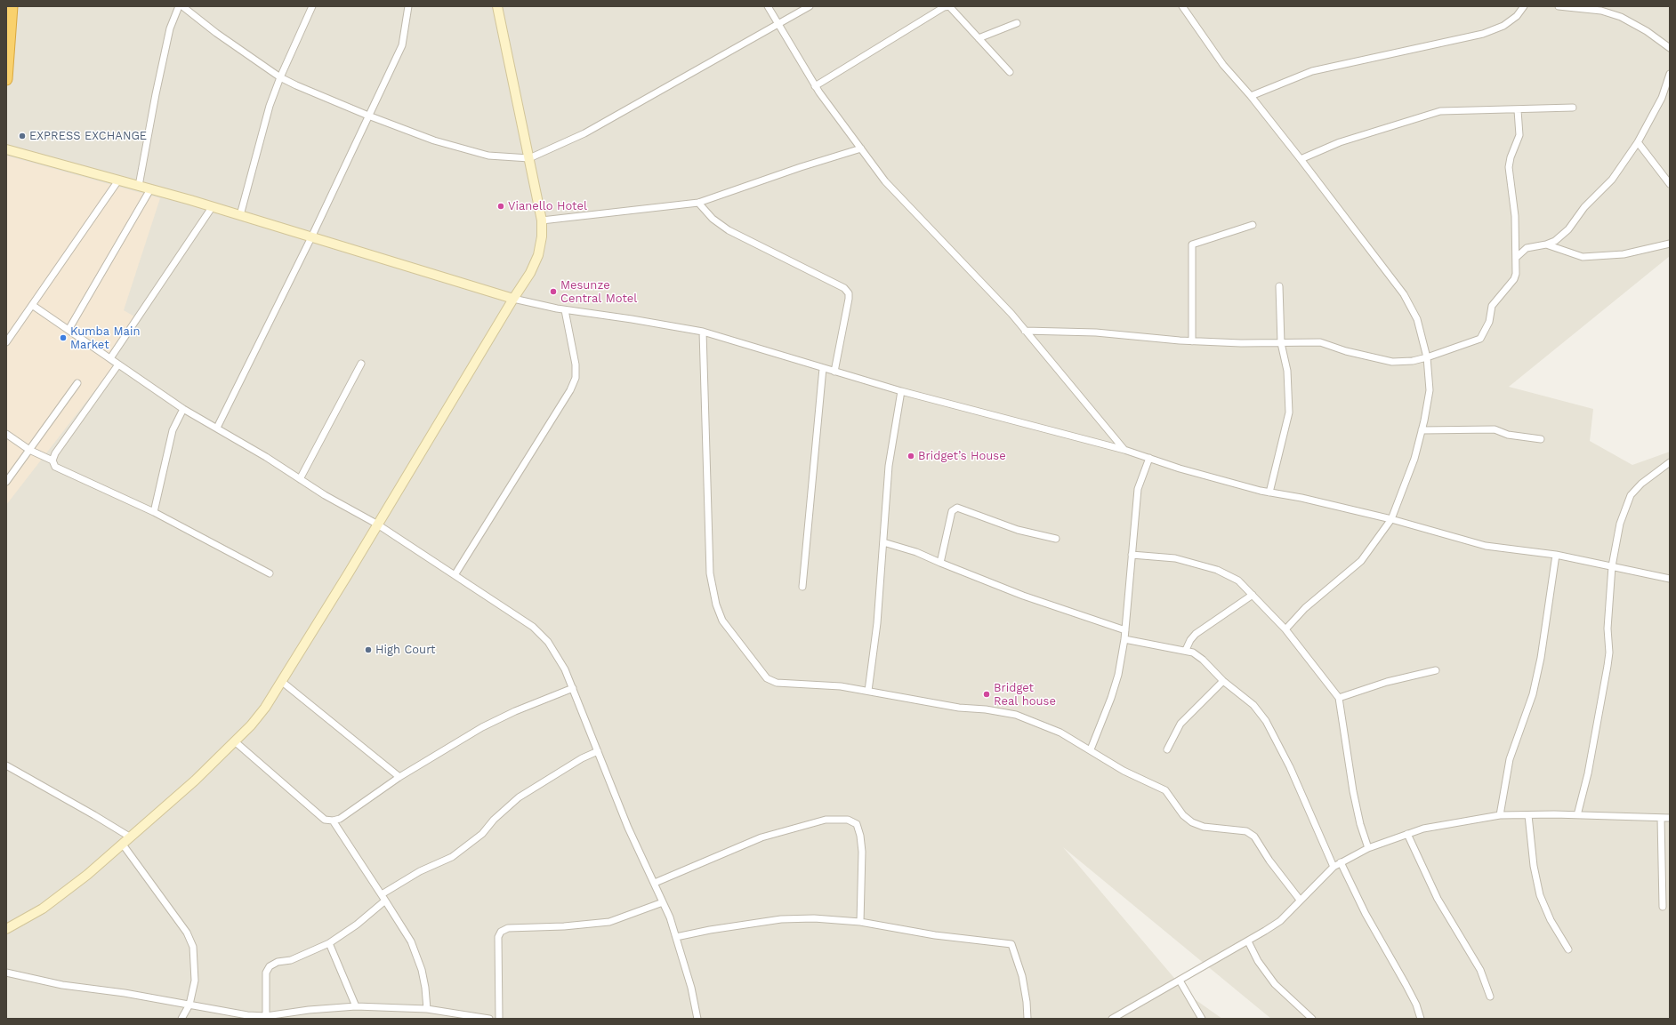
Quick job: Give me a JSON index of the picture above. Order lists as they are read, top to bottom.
{
  "places": [
    "EXPRESS EXCHANGE",
    "Vianello Hotel",
    "Mesunze Central Motel",
    "Kumba Main Market",
    "Bridget’s House",
    "High Court",
    "Bridget Real house"
  ]
}
